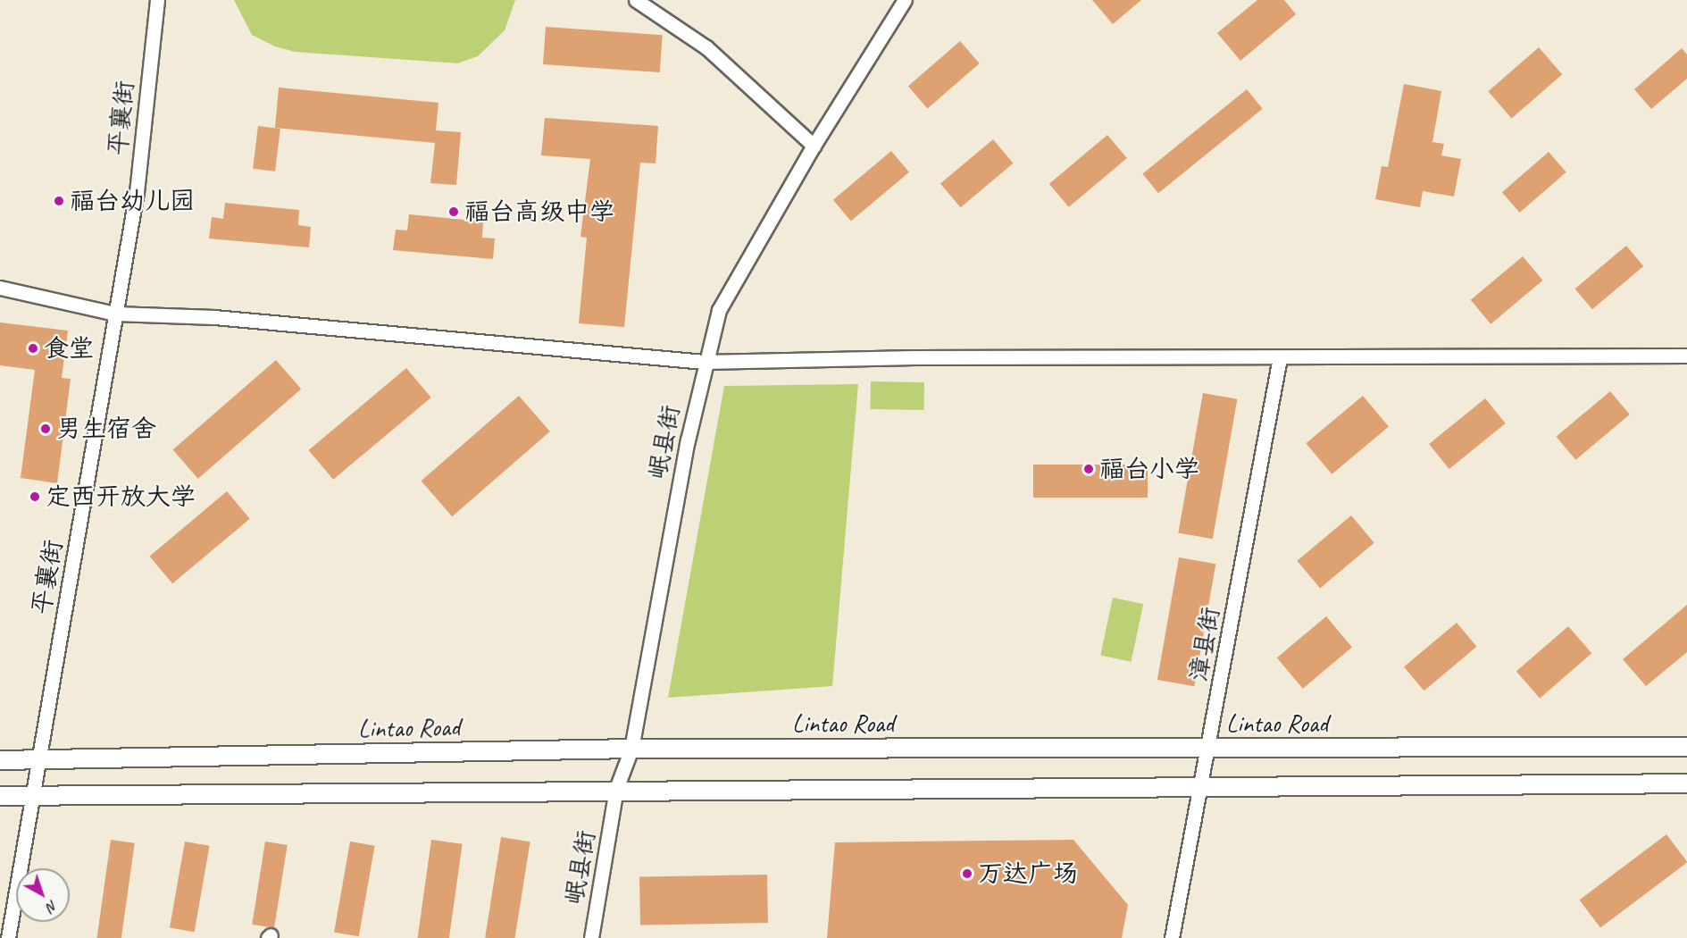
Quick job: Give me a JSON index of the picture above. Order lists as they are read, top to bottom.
{
  "streets": {
    "main road": ["Lintao Road"],
    "street": ["平襄街", "岷县街", "漳县街"]
  },
  "crossings": [
    ["平襄街", "Lintao Road"],
    ["岷县街", "Lintao Road"],
    ["漳县街", "Lintao Road"]
  ],
  "places": [
    "福台幼儿园",
    "福台高级中学",
    "食堂",
    "男生宿舍",
    "福台小学",
    "定西开放大学",
    "万达广场"
  ],
  "north": "bottom right"
}
